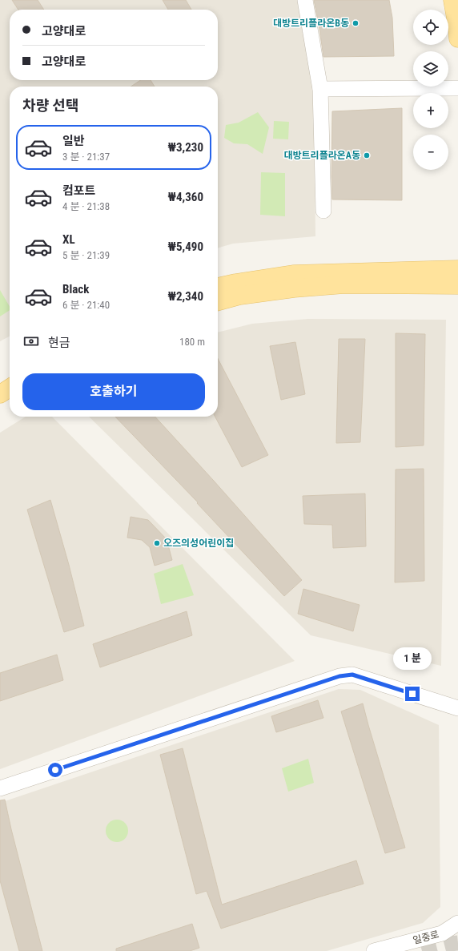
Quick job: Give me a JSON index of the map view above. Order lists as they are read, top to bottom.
{
  "streets": {
    "street": ["일중로"]
  },
  "places": ["대방트리플라온B동", "대방트리플라온A동", "오즈의성어린이집"],
  "page": {
    "map_buttons": ["+", "−"],
    "banner": ["고양대로", "고양대로"],
    "heading": "차량 선택",
    "list": [
      {
        "name": "일반",
        "note": "3 분 · 21:37",
        "value": "₩3,230"
      },
      {
        "name": "컴포트",
        "note": "4 분 · 21:38",
        "value": "₩4,360"
      },
      {
        "name": "XL",
        "note": "5 분 · 21:39",
        "value": "₩5,490"
      },
      {
        "name": "Black",
        "note": "6 분 · 21:40",
        "value": "₩2,340"
      }
    ],
    "pay": ["현금", "180 m"],
    "buttons": "호출하기",
    "bubble": "1 분"
  }
}
